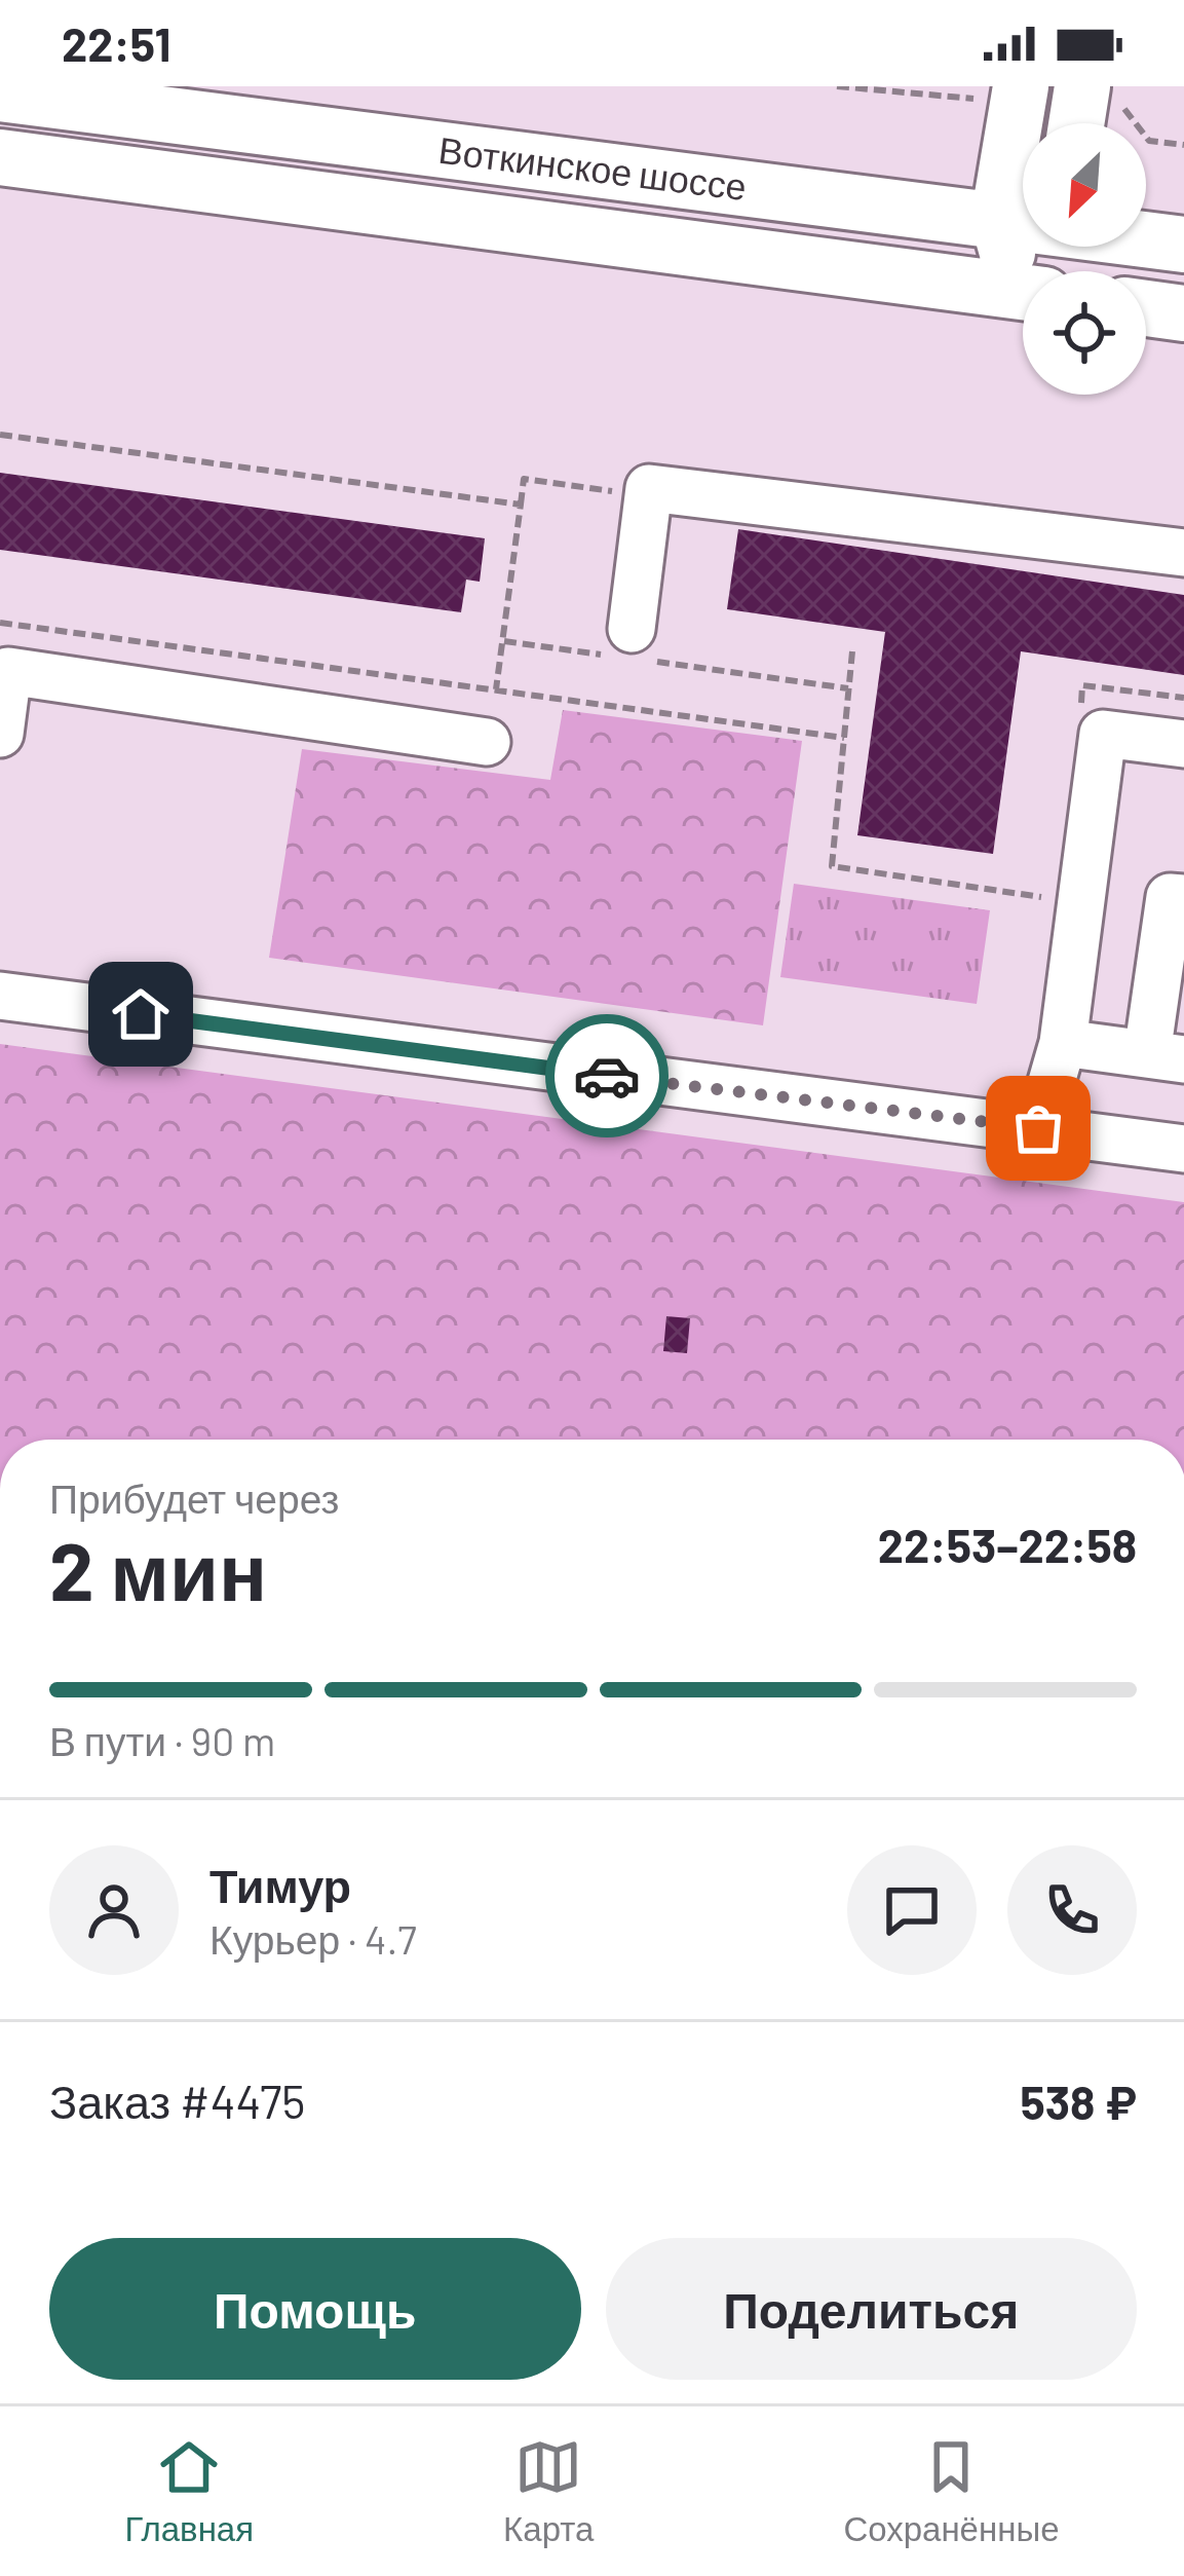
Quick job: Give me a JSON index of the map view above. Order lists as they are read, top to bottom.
{
  "streets": {
    "main road": ["Воткинское шоссе"]
  },
  "north": "bottom left",
  "page": {
    "status": "22:51",
    "heading": ["2 мин", "Прибудет через", "22:53–22:58"],
    "panel": [
      "Тимур",
      "Курьер · 4.7",
      "Заказ #4475",
      "538 ₽"
    ],
    "bar": "В пути · 90 m",
    "buttons": ["Помощь", "Поделиться"],
    "tabs": ["Главная", "Карта", "Сохранённые"]
  }
}
